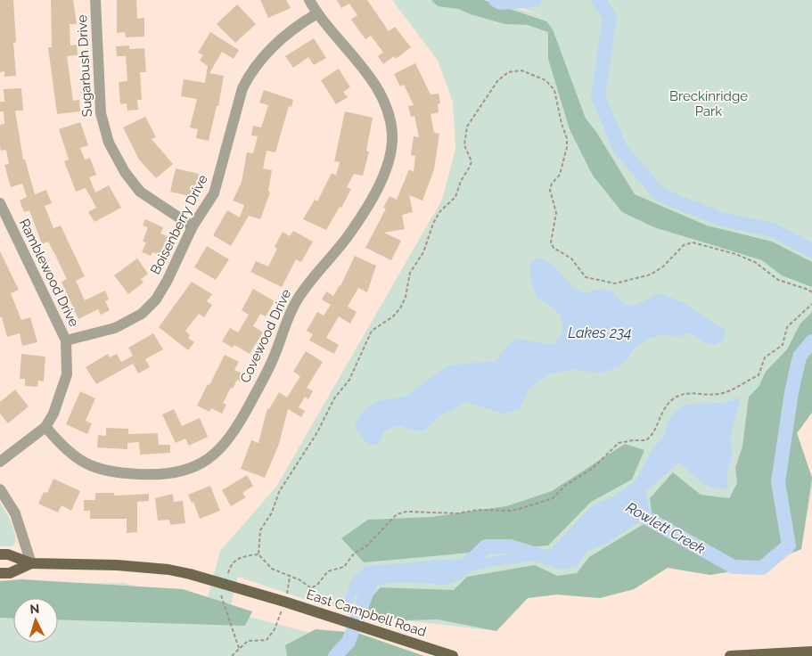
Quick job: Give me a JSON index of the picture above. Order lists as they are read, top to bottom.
{
  "streets": {
    "main road": ["East Campbell Road"],
    "street": [
      "Sugarbush Drive",
      "Boisenberry Drive",
      "Ramblewood Drive",
      "Covewood Drive"
    ]
  },
  "crossings": [
    ["Sugarbush Drive", "Boisenberry Drive"],
    ["Boisenberry Drive", "Ramblewood Drive"],
    ["Boisenberry Drive", "Covewood Drive"],
    ["Ramblewood Drive", "Covewood Drive"]
  ],
  "water": ["Lakes 234", "Rowlett Creek"],
  "parks": ["Breckinridge Park"],
  "north": "top"
}
